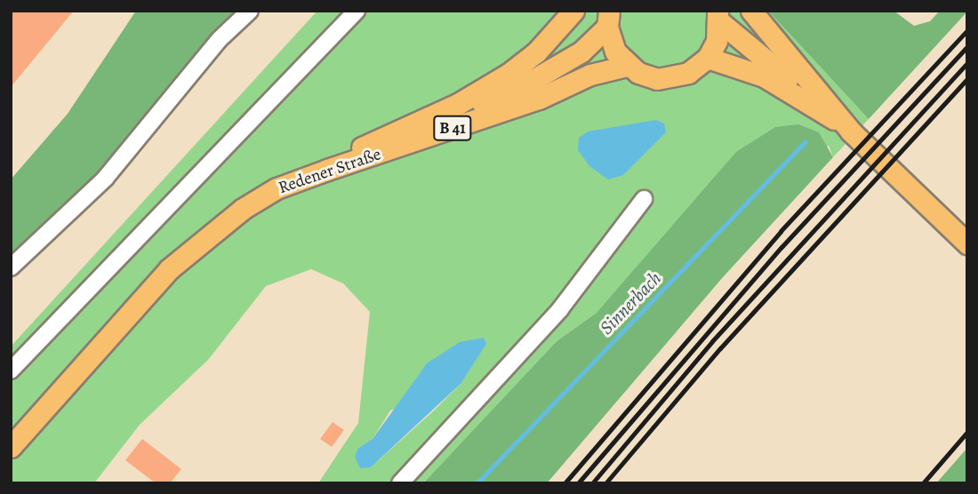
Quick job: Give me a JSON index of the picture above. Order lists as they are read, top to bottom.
{
  "streets": {
    "main road": ["B 41", "Redener Straße"]
  },
  "crossings": [
    ["B 41", "Redener Straße"]
  ],
  "water": ["Sinnerbach"]
}
